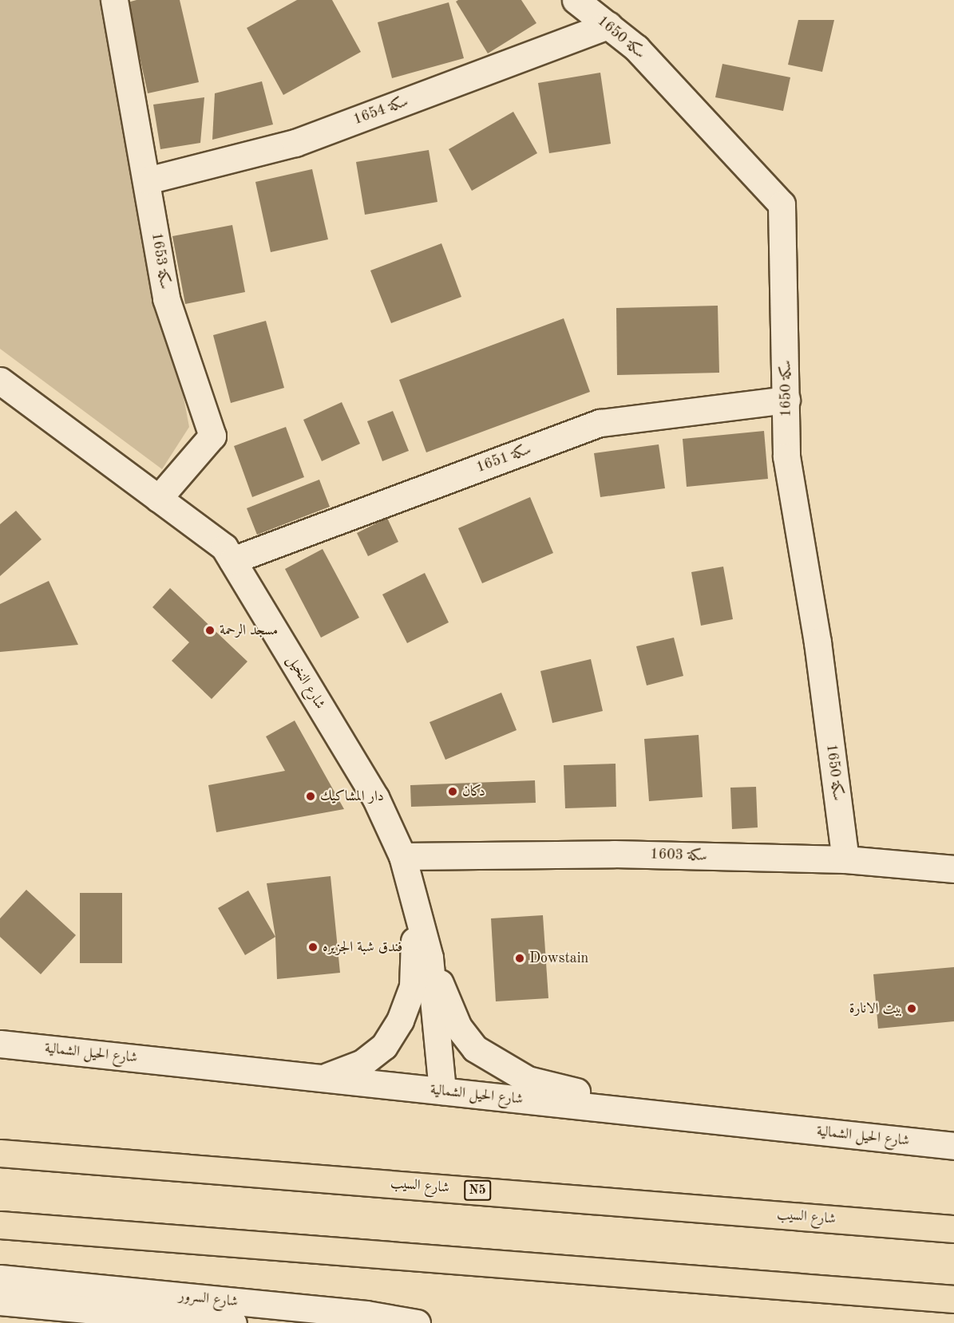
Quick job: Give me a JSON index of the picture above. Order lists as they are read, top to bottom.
{
  "streets": {
    "highway": ["شارع السيب", "N5"],
    "street": [
      "سكة 1650",
      "سكة 1654",
      "سكة 1653",
      "سكة 1651",
      "شارع النخيل",
      "سكة 1603",
      "شارع الحيل الشمالية",
      "شارع السرور"
    ]
  },
  "crossings": [
    ["سكة 1650", "سكة 1654"],
    ["سكة 1650", "سكة 1651"],
    ["سكة 1650", "سكة 1603"],
    ["سكة 1654", "سكة 1653"],
    ["سكة 1653", "شارع النخيل"],
    ["سكة 1651", "شارع النخيل"],
    ["شارع النخيل", "سكة 1603"],
    ["شارع النخيل", "شارع الحيل الشمالية"]
  ],
  "places": [
    "مسجد الرحمة",
    "دكان",
    "دار المشاكيك",
    "فندق شبة الجزيره",
    "Dowstain",
    "بيت الانارة"
  ]
}
